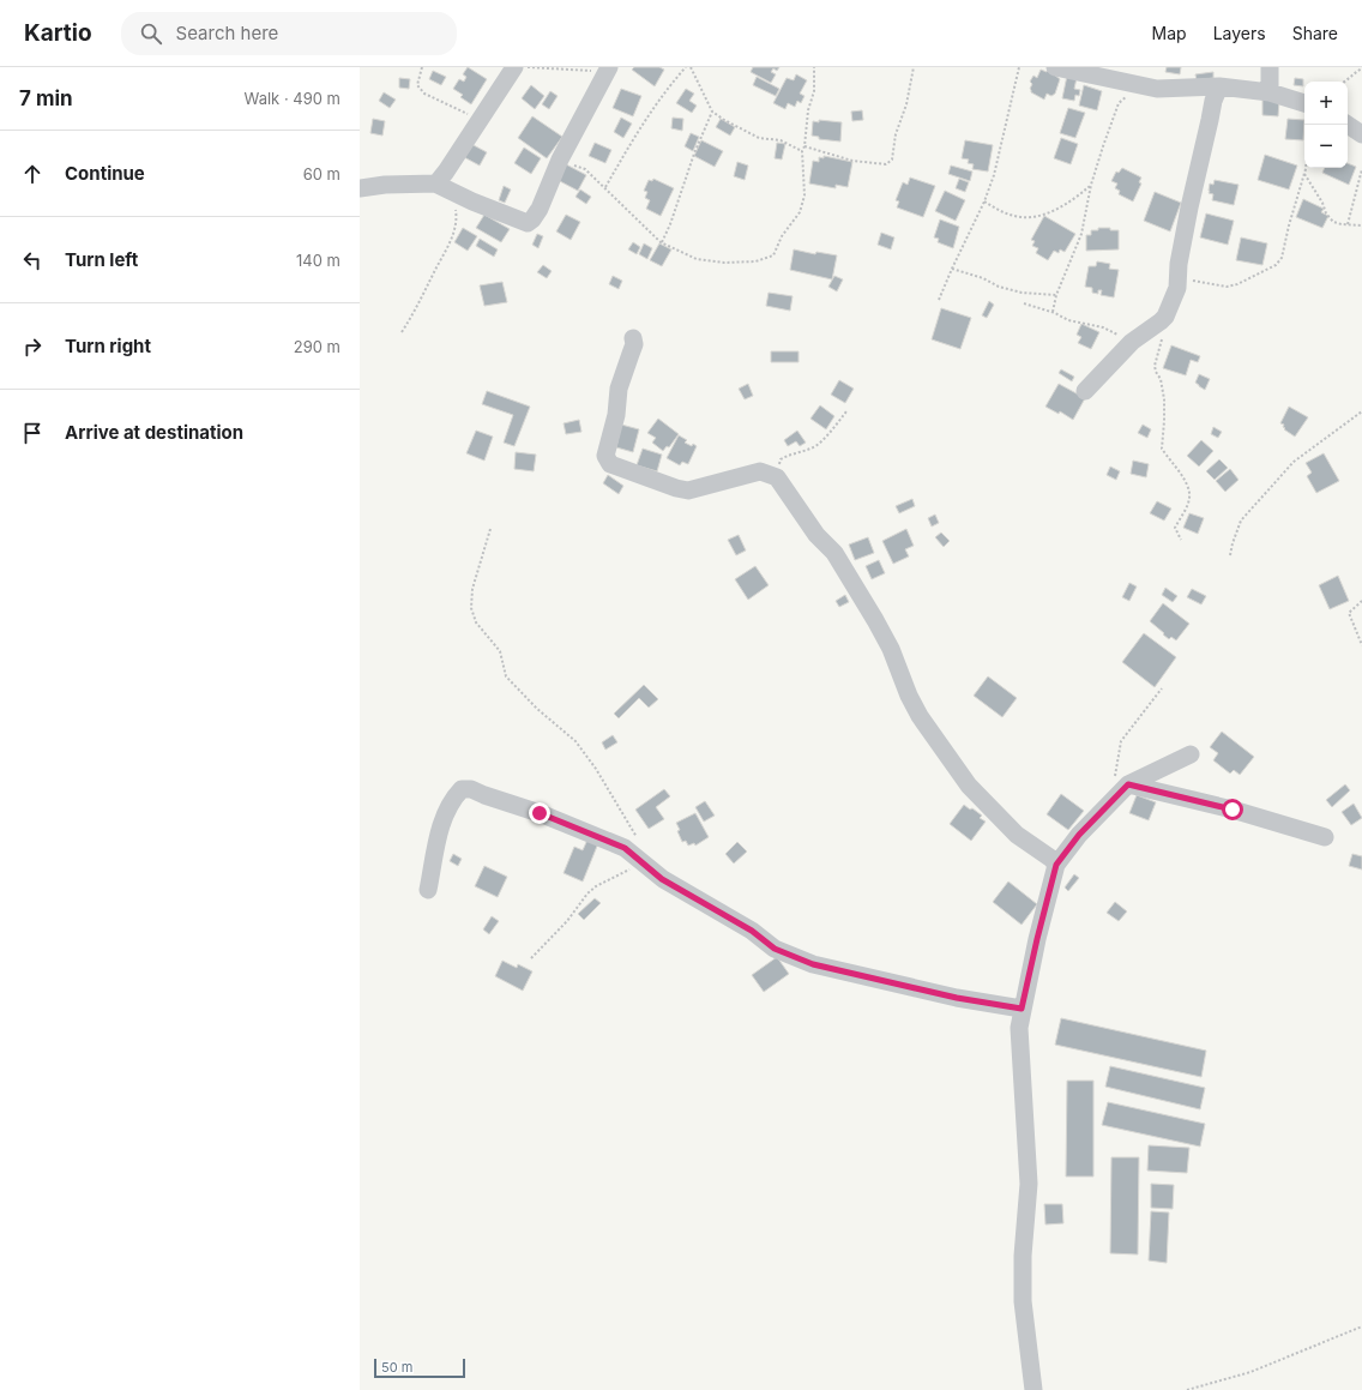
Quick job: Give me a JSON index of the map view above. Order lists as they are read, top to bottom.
{
  "scale_bar": "50 m",
  "page": {
    "header": "Kartio",
    "search": "Search here",
    "nav": ["Map", "Layers", "Share"],
    "heading": ["7 min", "Walk · 490 m"],
    "map_buttons": ["+", "−"],
    "list": [
      ["Continue", "60 m"],
      ["Turn left", "140 m"],
      ["Turn right", "290 m"],
      "Arrive at destination"
    ],
    "scale": "50 m"
  }
}
